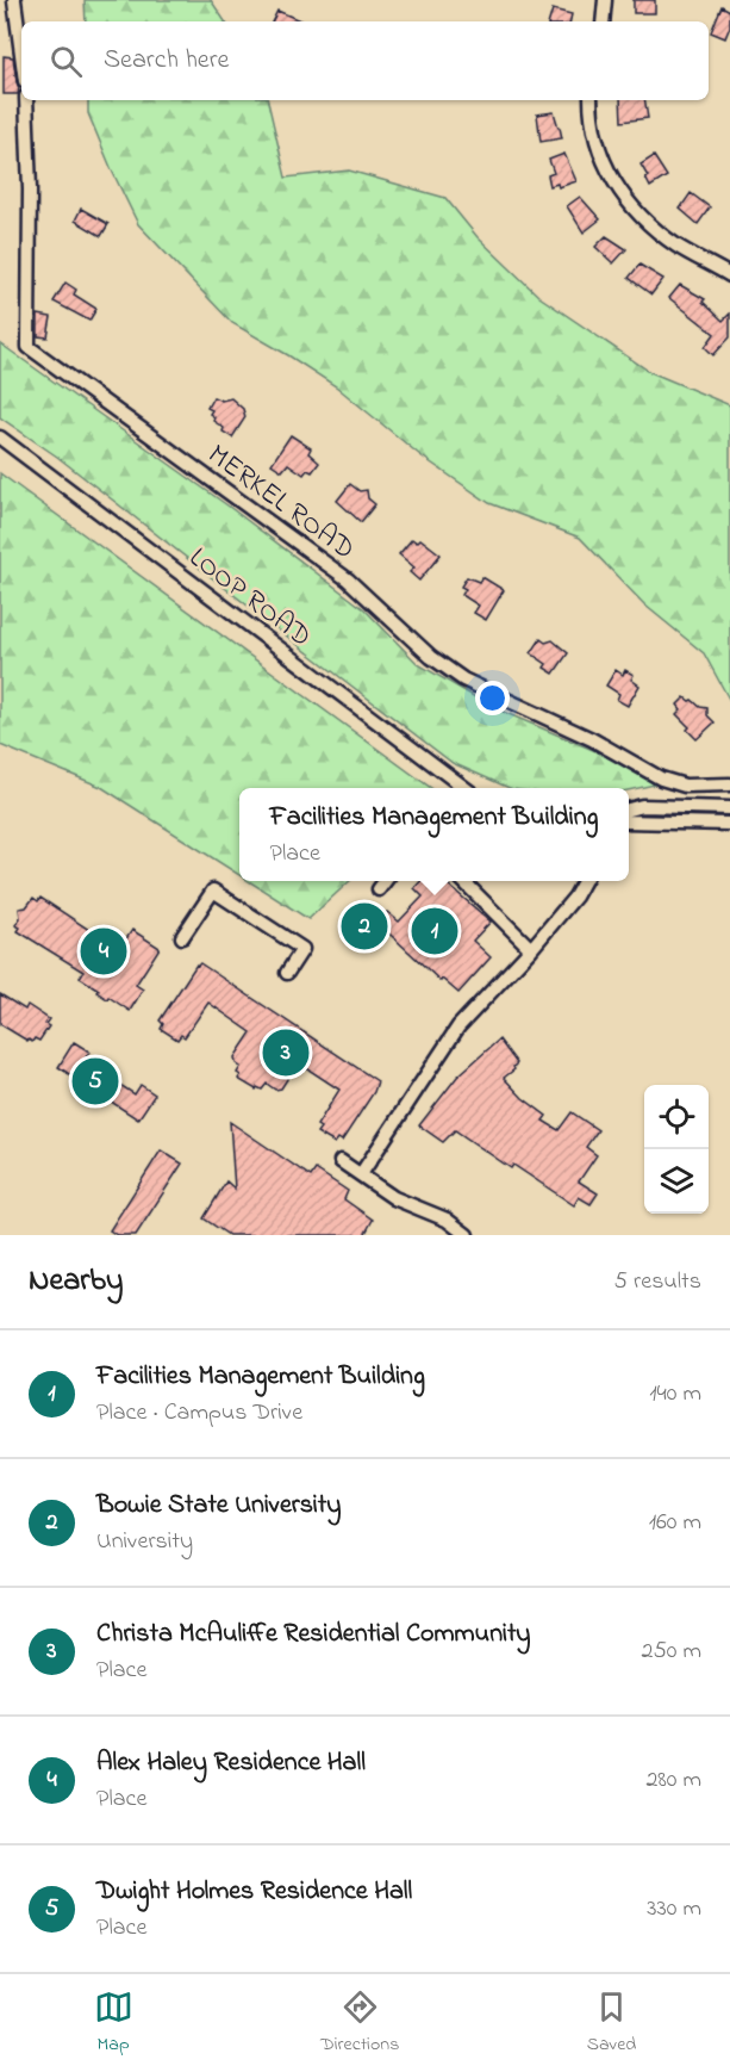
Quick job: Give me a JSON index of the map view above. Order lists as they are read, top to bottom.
{
  "streets": {
    "street": ["MERKEL ROAD", "LOOP ROAD"]
  },
  "page": {
    "search": "Search here",
    "popup": ["Facilities Management Building", "Place"],
    "pins": [
      "2",
      "1",
      "4",
      "3",
      "5"
    ],
    "heading": ["Nearby", "5 results"],
    "list": [
      {
        "mark": "1",
        "name": "Facilities Management Building",
        "note": "Place · Campus Drive",
        "value": "140 m"
      },
      {
        "mark": "2",
        "name": "Bowie State University",
        "note": "University",
        "value": "160 m"
      },
      {
        "mark": "3",
        "name": "Christa McAuliffe Residential Community",
        "note": "Place",
        "value": "250 m"
      },
      {
        "mark": "4",
        "name": "Alex Haley Residence Hall",
        "note": "Place",
        "value": "280 m"
      },
      {
        "mark": "5",
        "name": "Dwight Holmes Residence Hall",
        "note": "Place",
        "value": "330 m"
      }
    ],
    "nav": ["Map", "Directions", "Saved"]
  }
}
